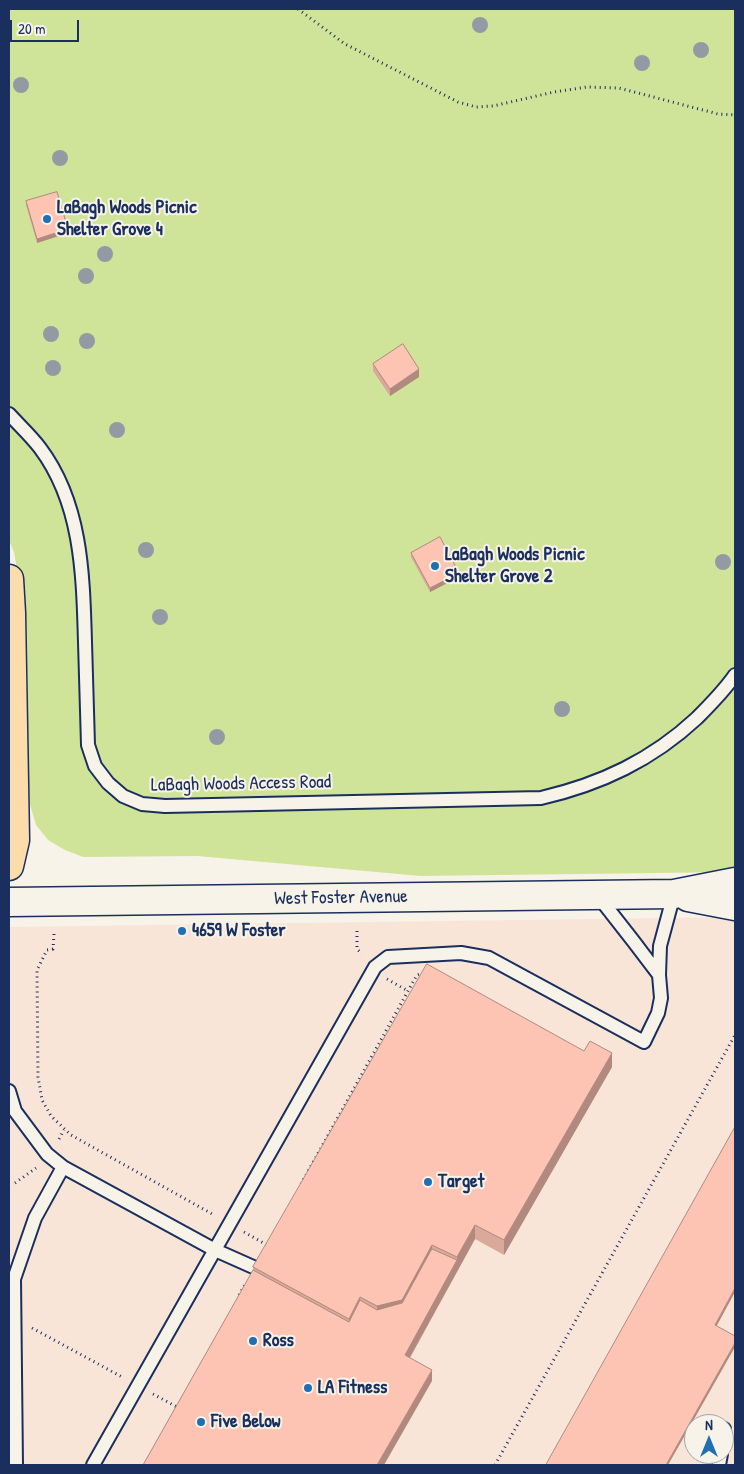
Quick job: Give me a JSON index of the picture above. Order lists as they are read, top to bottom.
{
  "streets": {
    "main road": ["West Foster Avenue"],
    "lane": ["LaBagh Woods Access Road"]
  },
  "places": [
    "LaBagh Woods Picnic Shelter Grove 4",
    "LaBagh Woods Picnic Shelter Grove 2",
    "4659 W Foster",
    "Target",
    "Ross",
    "LA Fitness",
    "Five Below"
  ],
  "scale_bar": "20 m",
  "north": "top"
}
